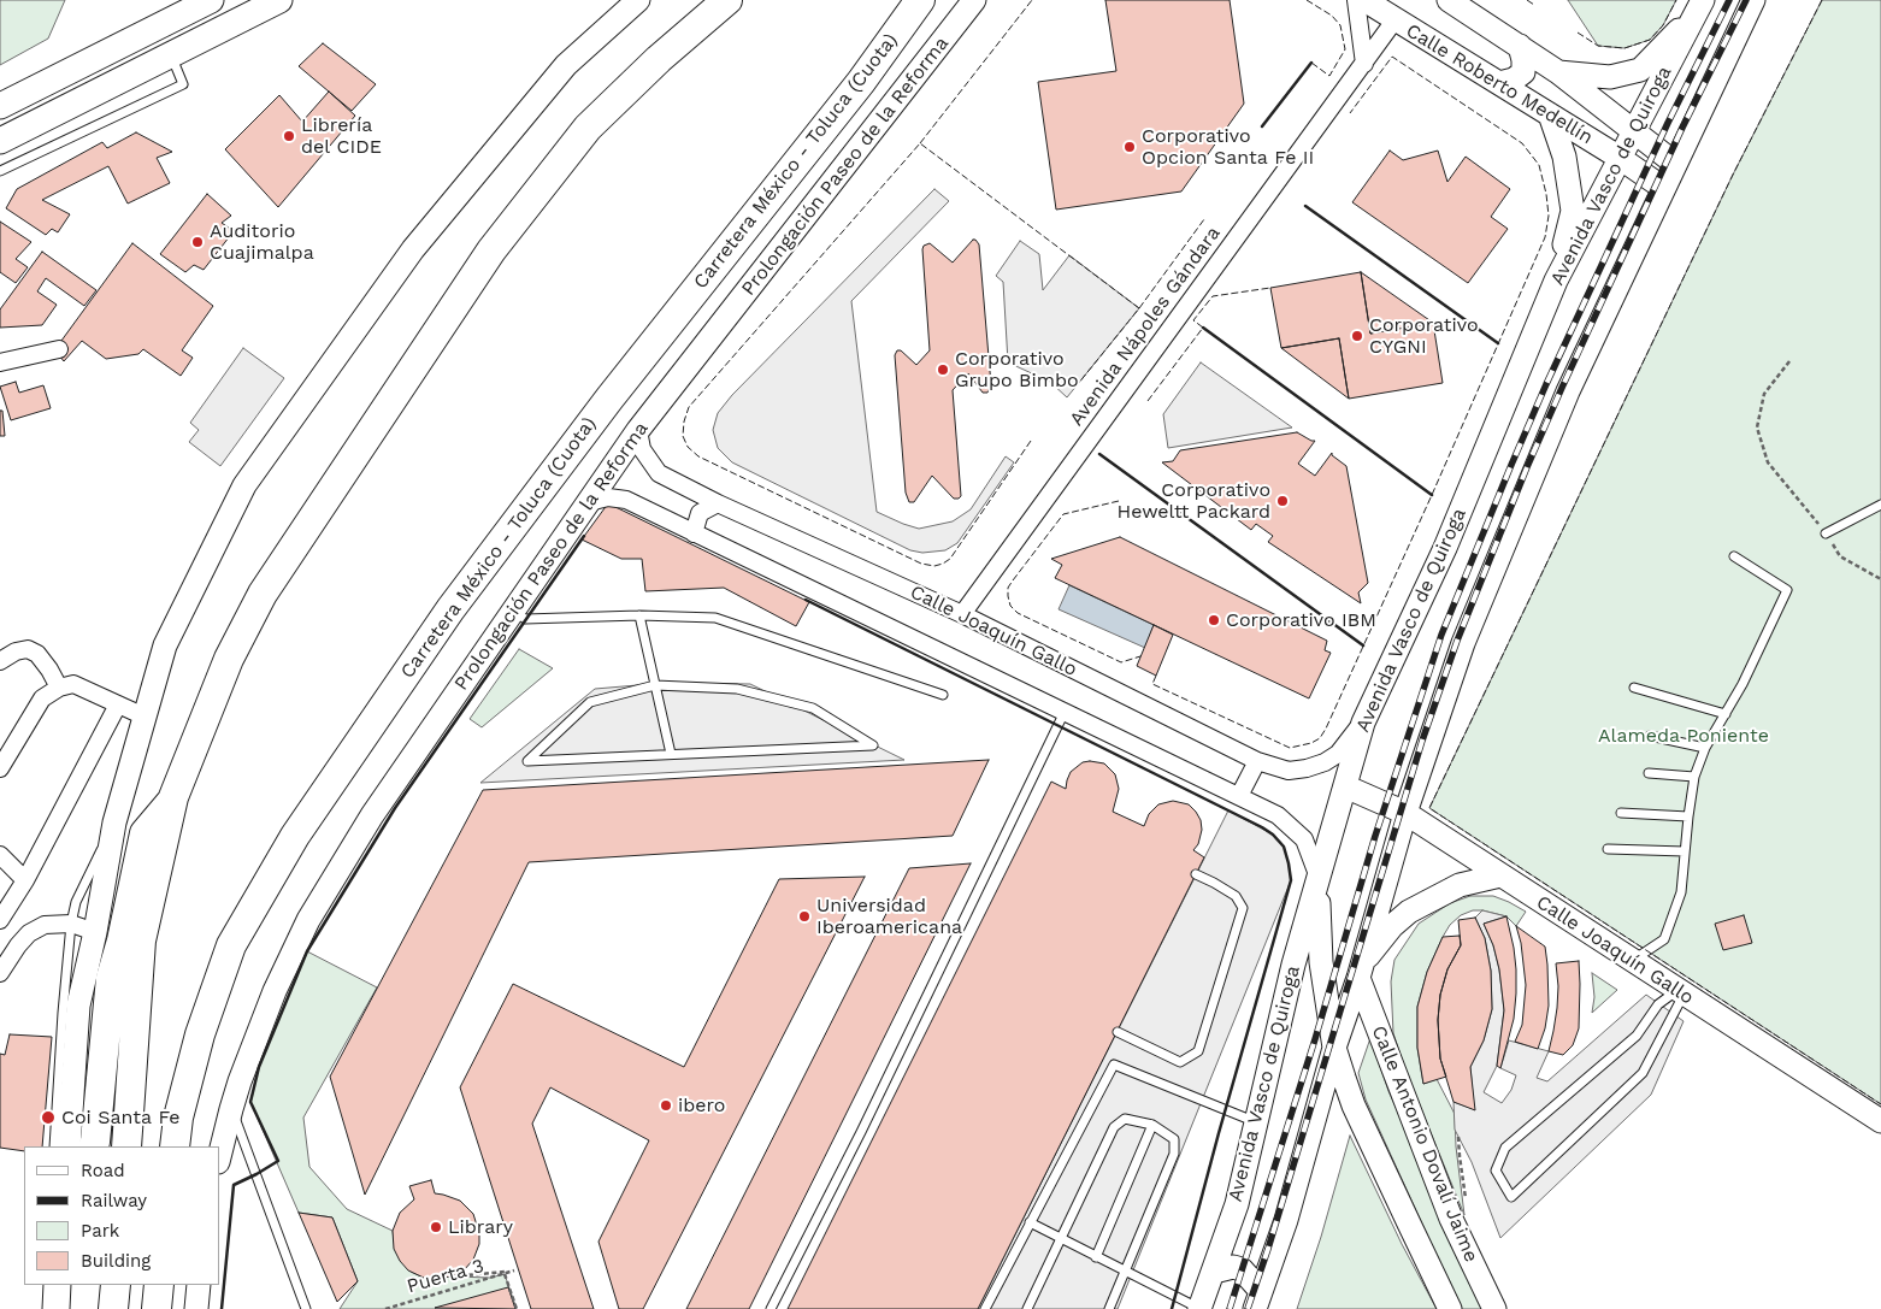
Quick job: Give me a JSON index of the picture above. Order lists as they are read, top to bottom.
{
  "streets": {
    "highway": ["Carretera México - Toluca (Cuota)"],
    "main road": [
      "Calle Roberto Medellín",
      "Prolongación Paseo de la Reforma",
      "Avenida Vasco de Quiroga",
      "Calle Joaquín Gallo",
      "Calle Antonio Dovalí Jaime"
    ],
    "street": ["Avenida Nápoles Gándara"],
    "path": ["Puerta 3"]
  },
  "crossings": [
    ["Calle Roberto Medellín", "Avenida Vasco de Quiroga"],
    ["Calle Roberto Medellín", "Avenida Nápoles Gándara"],
    ["Prolongación Paseo de la Reforma", "Calle Joaquín Gallo"],
    ["Avenida Vasco de Quiroga", "Calle Joaquín Gallo"],
    ["Avenida Nápoles Gándara", "Calle Joaquín Gallo"]
  ],
  "parks": ["Alameda Poniente"],
  "places": [
    "Librería del CIDE",
    "Corporativo Opcion Santa Fe II",
    "Auditorio Cuajimalpa",
    "Corporativo CYGNI",
    "Corporativo Grupo Bimbo",
    "Corporativo Heweltt Packard",
    "Corporativo IBM",
    "Universidad Iberoamericana",
    "ibero",
    "Coi Santa Fe",
    "Library"
  ],
  "legend": [
    "Road",
    "Railway",
    "Park",
    "Building"
  ]
}
